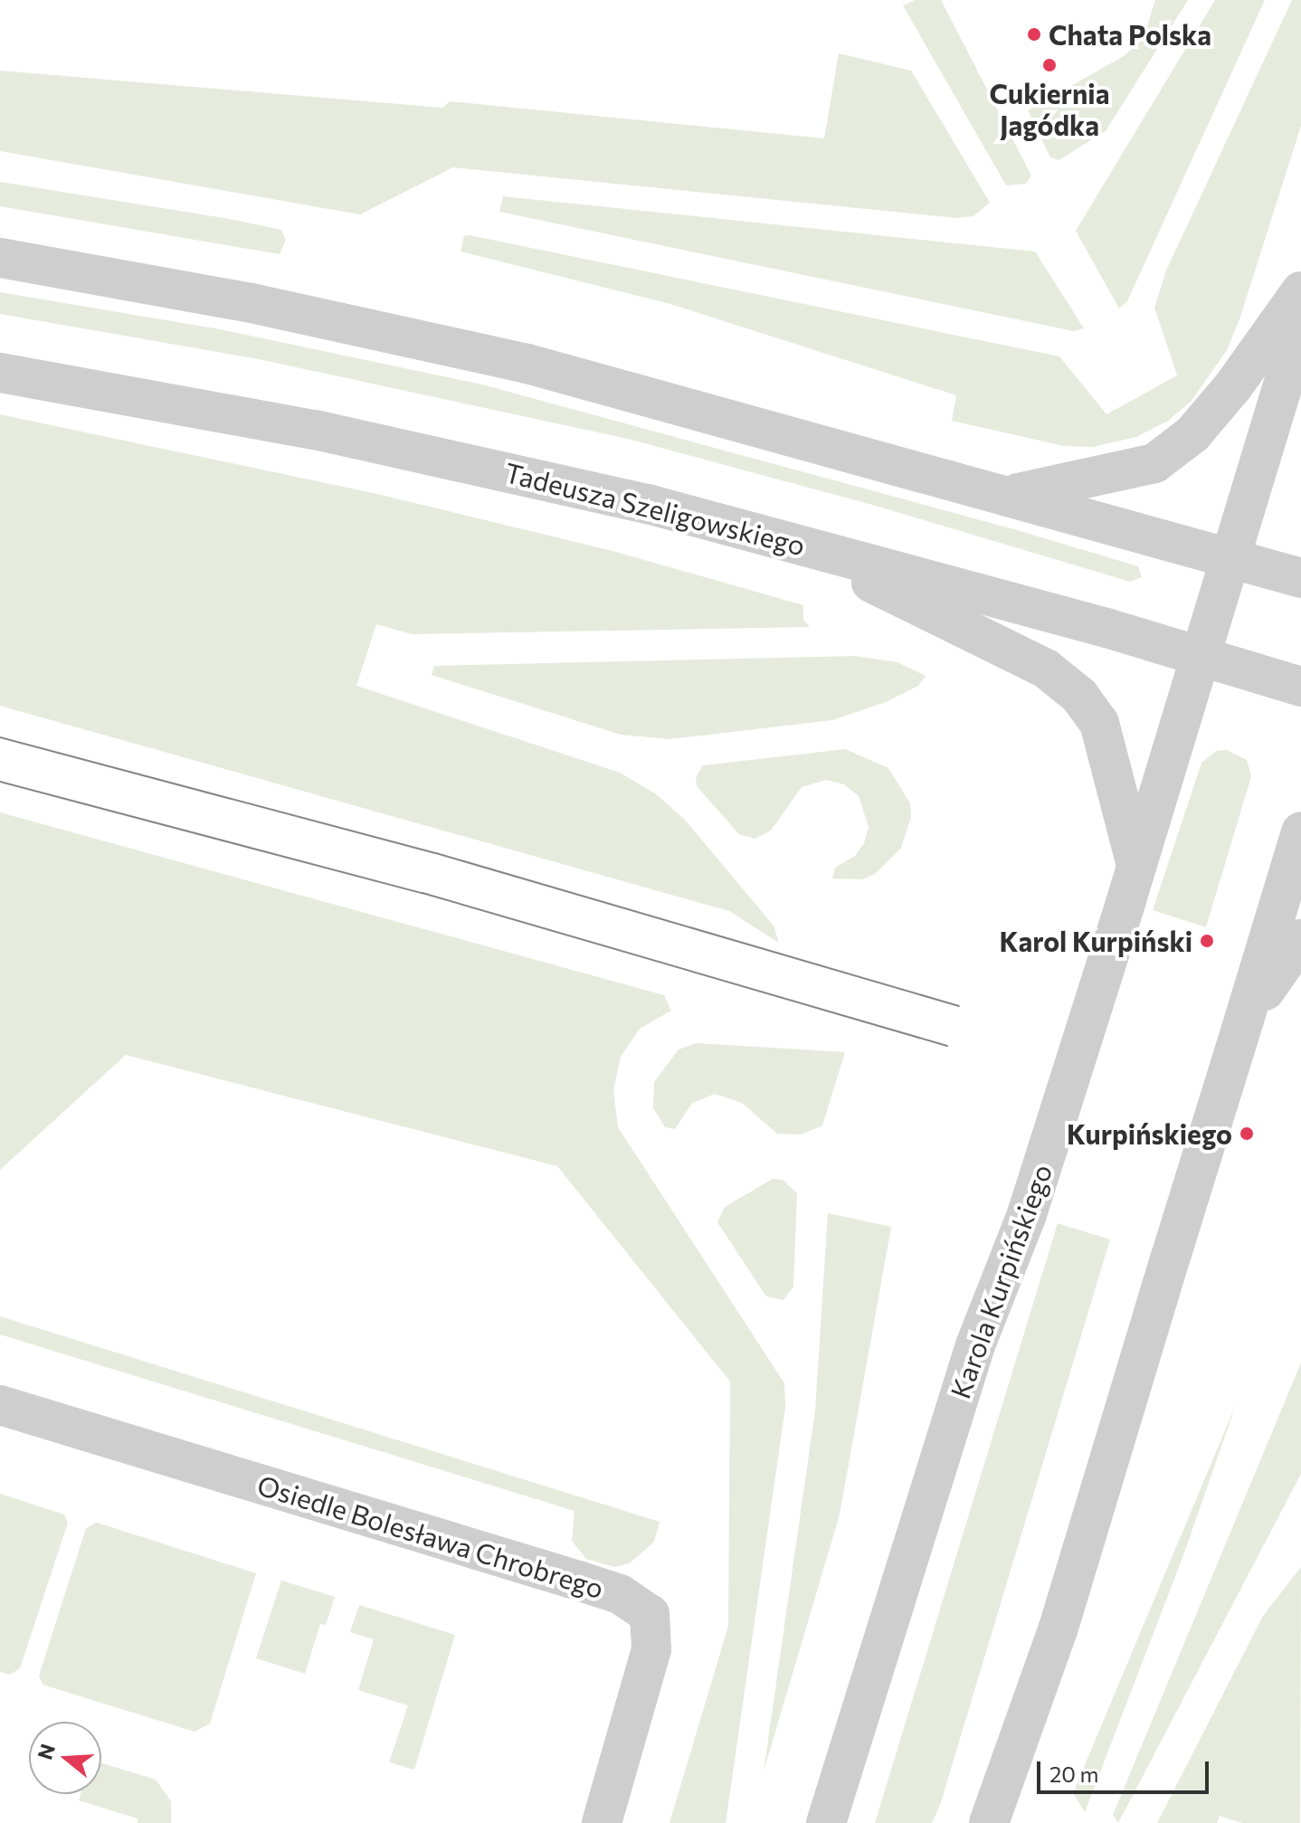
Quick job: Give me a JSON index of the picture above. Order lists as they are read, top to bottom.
{
  "streets": {
    "street": ["Tadeusza Szeligowskiego", "Karola Kurpińskiego", "Osiedle Bolesława Chrobrego"]
  },
  "crossings": [
    ["Tadeusza Szeligowskiego", "Karola Kurpińskiego"]
  ],
  "places": [
    "Chata Polska",
    "Cukiernia Jagódka",
    "Karol Kurpiński",
    "Kurpińskiego"
  ],
  "scale_bar": "20 m",
  "north": "left"
}
